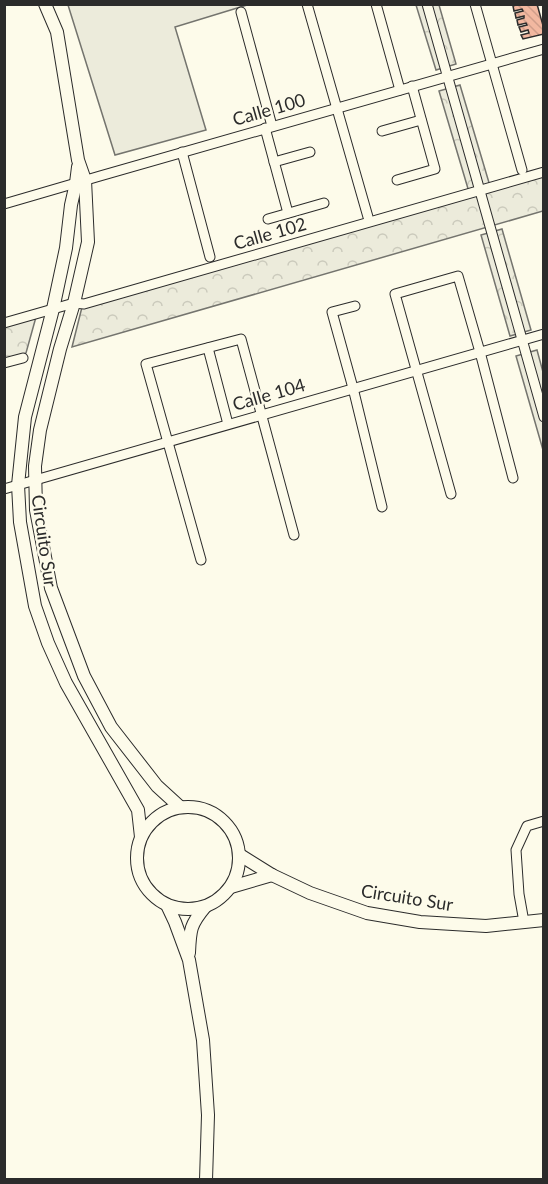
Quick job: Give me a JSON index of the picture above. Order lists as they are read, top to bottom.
{
  "streets": {
    "street": [
      "Calle 100",
      "Calle 102",
      "Calle 104",
      "Circuito Sur"
    ]
  },
  "crossings": [
    ["Calle 100", "Circuito Sur"],
    ["Calle 102", "Circuito Sur"],
    ["Calle 104", "Circuito Sur"]
  ]
}
